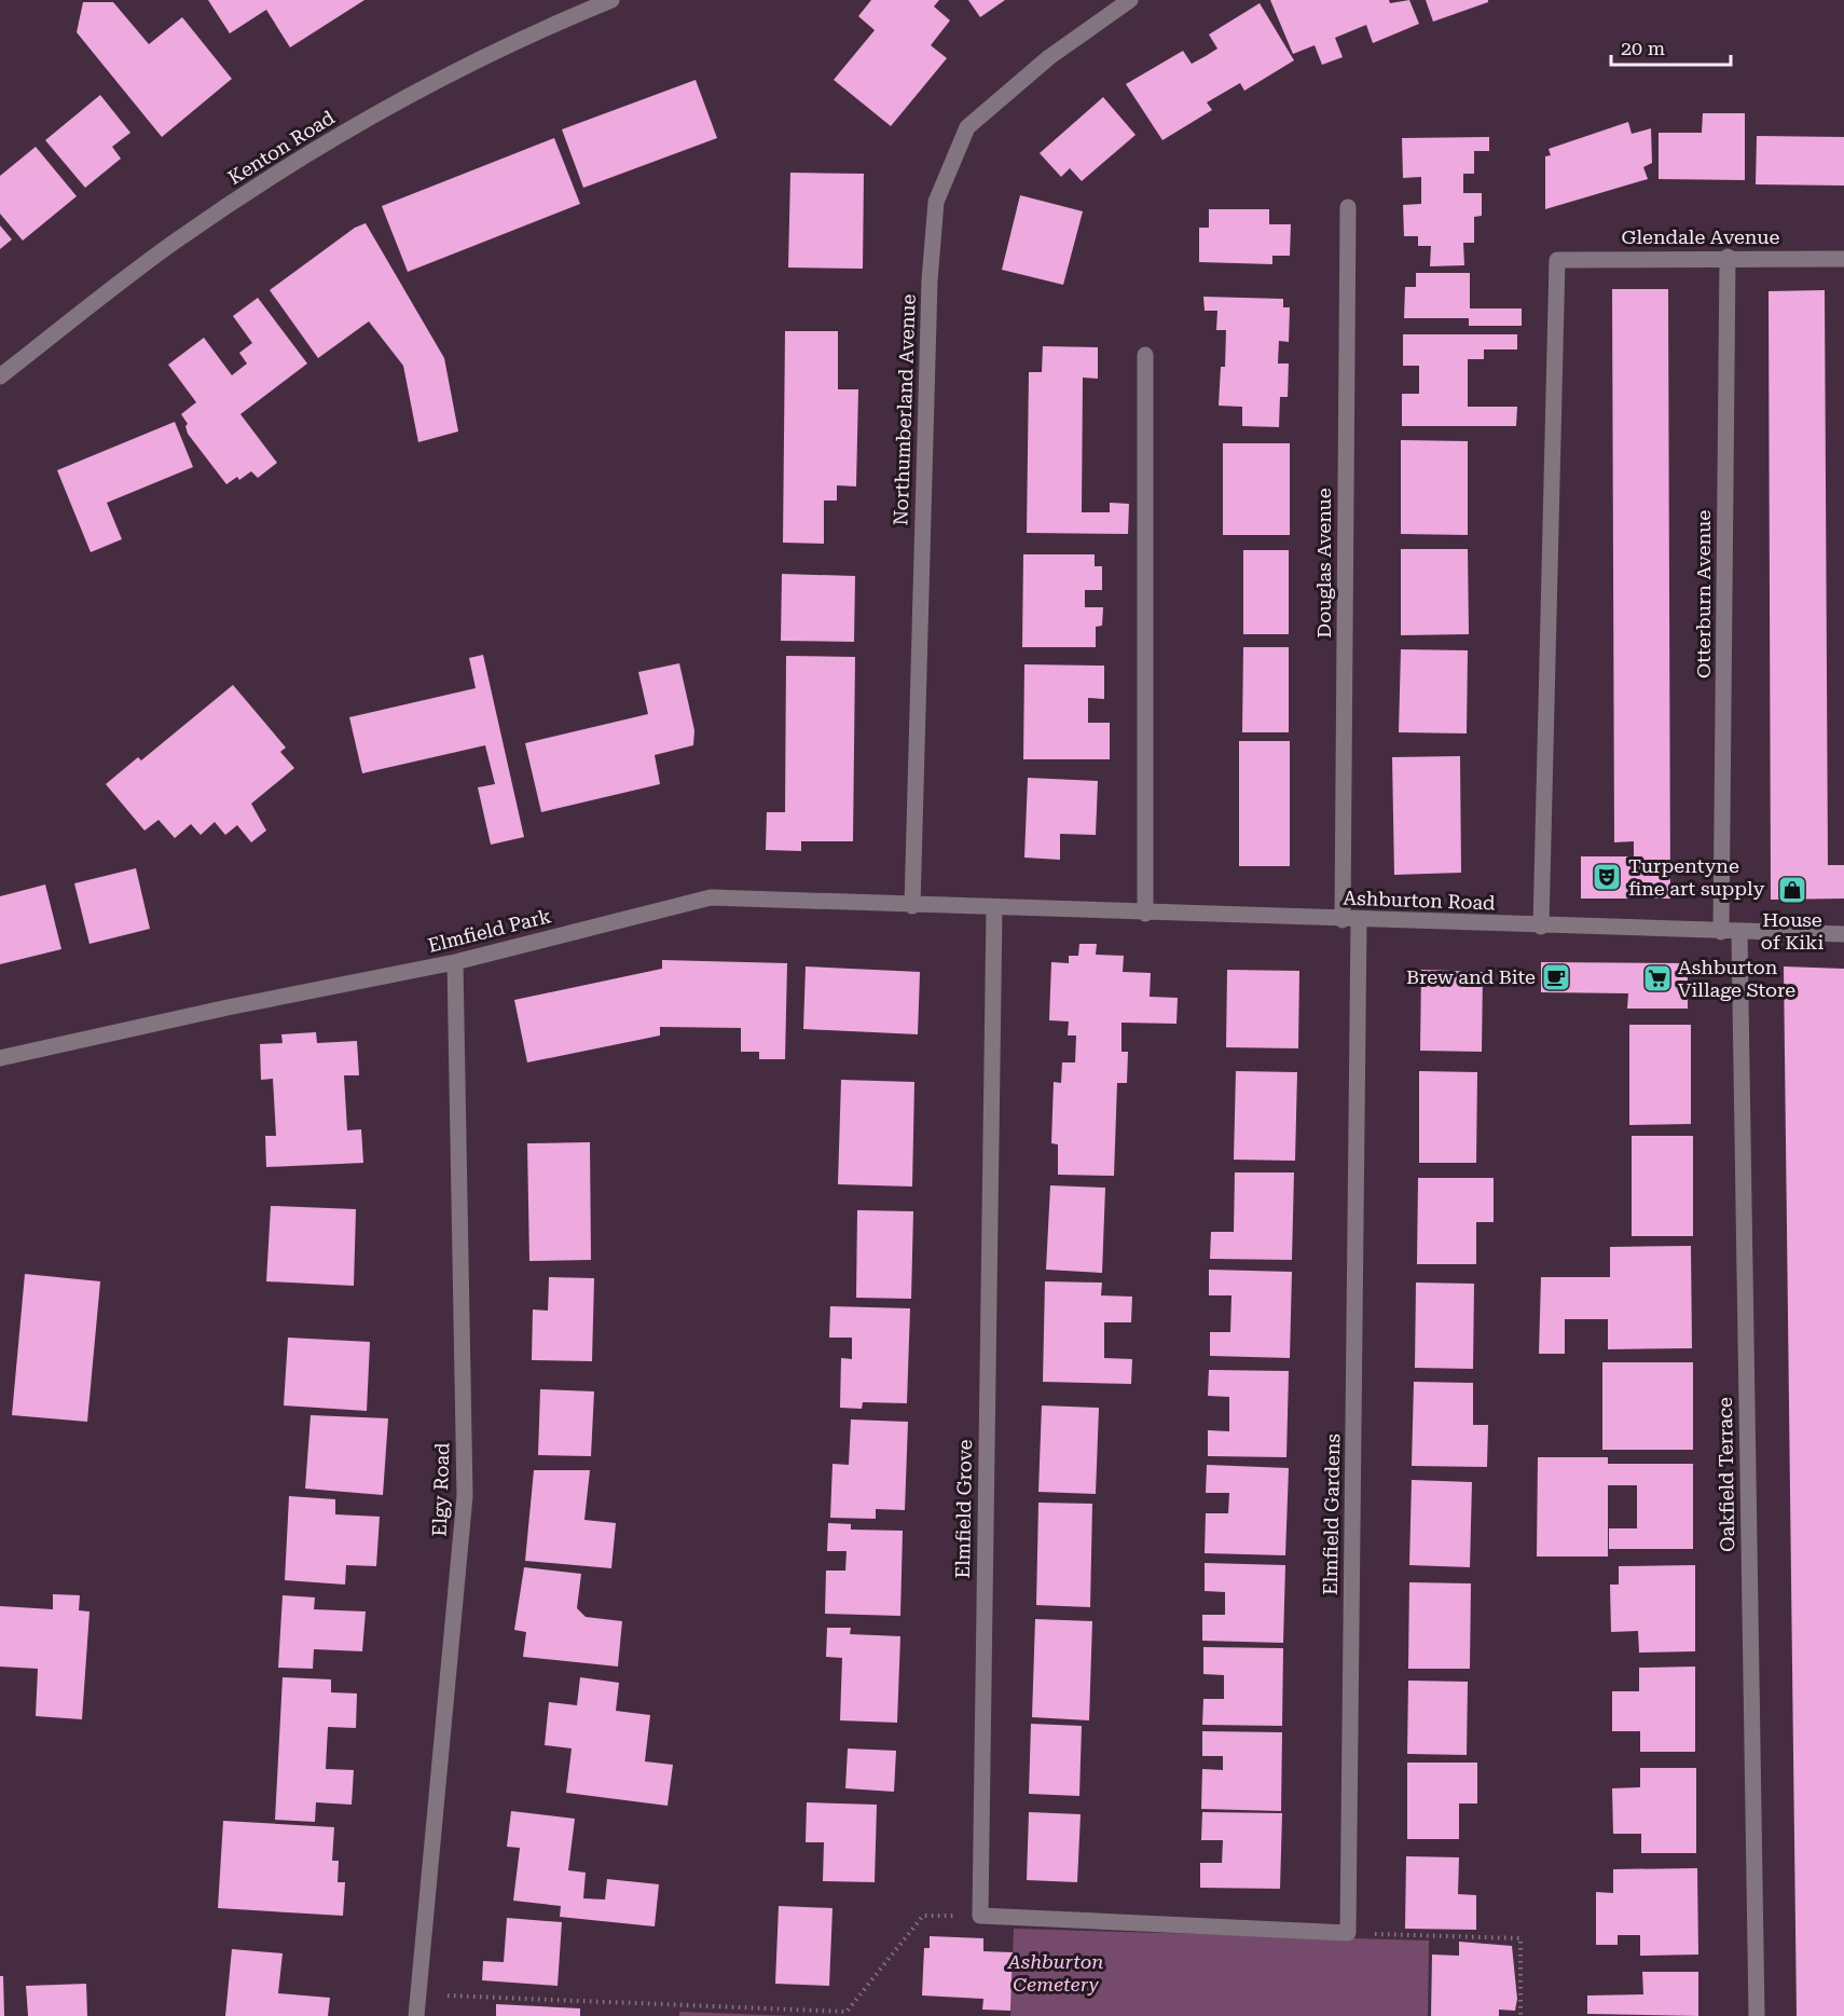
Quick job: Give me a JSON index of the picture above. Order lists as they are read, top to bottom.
{
  "streets": {
    "street": [
      "Kenton Road",
      "Glendale Avenue",
      "Northumberland Avenue",
      "Douglas Avenue",
      "Otterburn Avenue",
      "Ashburton Road",
      "Elmfield Park",
      "Oakfield Terrace",
      "Elgy Road",
      "Elmfield Grove",
      "Elmfield Gardens"
    ]
  },
  "crossings": [
    ["Glendale Avenue", "Otterburn Avenue"],
    ["Glendale Avenue", "Ashburton Road"],
    ["Northumberland Avenue", "Elmfield Park"],
    ["Douglas Avenue", "Ashburton Road"],
    ["Douglas Avenue", "Elmfield Gardens"],
    ["Otterburn Avenue", "Ashburton Road"],
    ["Ashburton Road", "Elmfield Park"],
    ["Ashburton Road", "Oakfield Terrace"],
    ["Ashburton Road", "Elmfield Grove"],
    ["Ashburton Road", "Elmfield Gardens"],
    ["Elmfield Park", "Elgy Road"],
    ["Elmfield Park", "Elmfield Grove"]
  ],
  "parks": ["Ashburton Cemetery"],
  "places": {
    "theatre": ["Turpentyne fine art supply"],
    "shop": ["House of Kiki"],
    "cafe": ["Brew and Bite"],
    "supermarket": ["Ashburton Village Store"]
  },
  "scale_bar": "20 m"
}
